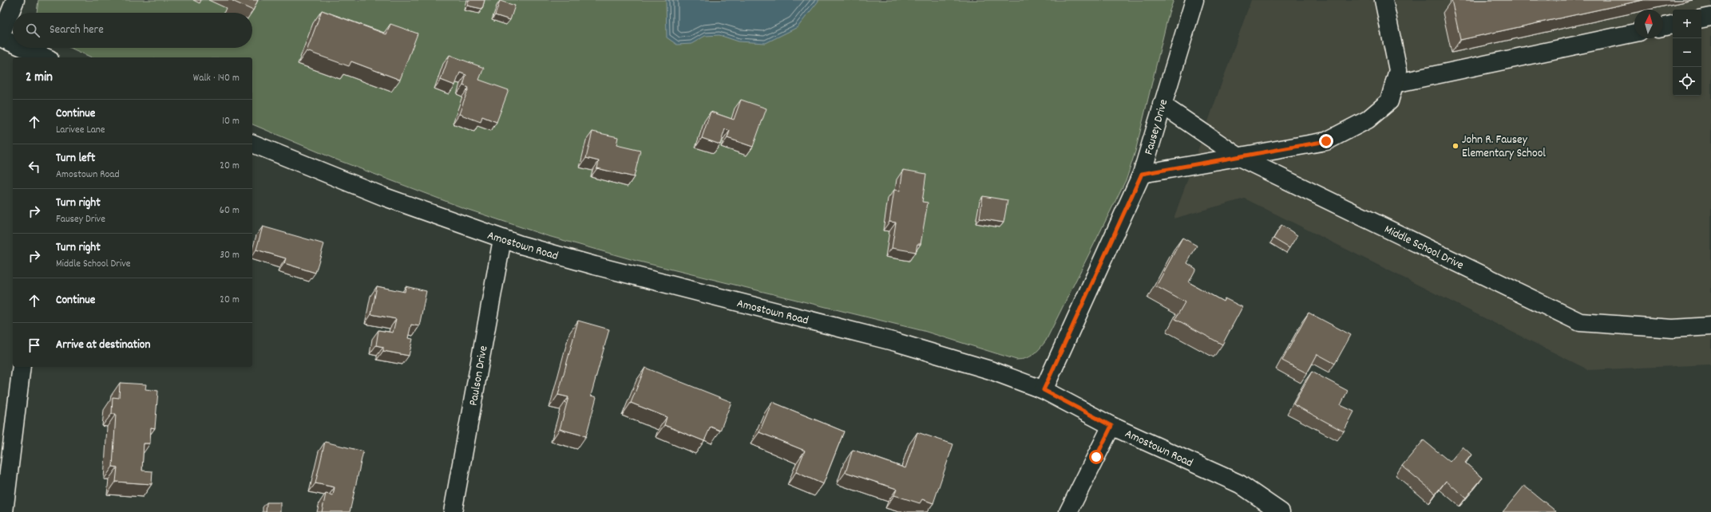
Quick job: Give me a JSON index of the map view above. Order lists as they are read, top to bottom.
{
  "streets": {
    "street": [
      "Fausey Drive",
      "Amostown Road",
      "Middle School Drive",
      "Paulson Drive"
    ]
  },
  "crossings": [
    ["Fausey Drive", "Amostown Road"],
    ["Fausey Drive", "Middle School Drive"],
    ["Amostown Road", "Paulson Drive"]
  ],
  "places": ["John R. Fausey Elementary School"],
  "north": "top",
  "page": {
    "map_buttons": ["+", "−"],
    "search": "Search here",
    "heading": ["2 min", "Walk · 140 m"],
    "list": [
      ["Continue", "Larivee Lane", "10 m"],
      ["Turn left", "Amostown Road", "20 m"],
      ["Turn right", "Fausey Drive", "60 m"],
      ["Turn right", "Middle School Drive", "30 m"],
      ["Continue", "20 m"],
      "Arrive at destination"
    ]
  }
}
